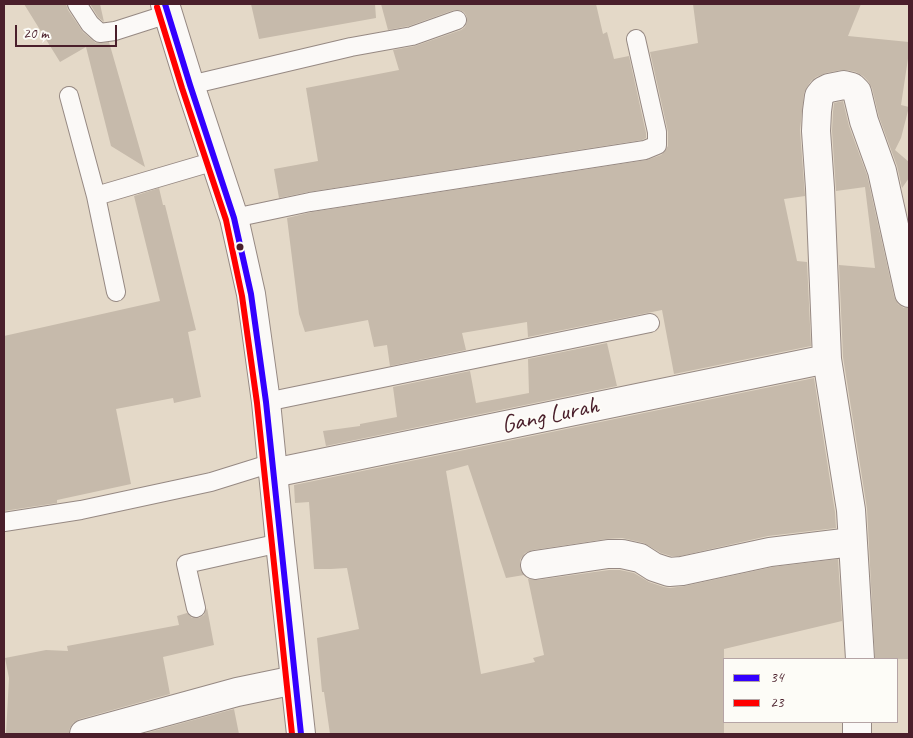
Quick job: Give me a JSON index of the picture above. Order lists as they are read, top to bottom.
{
  "streets": {
    "street": ["Gang Lurah"]
  },
  "lines": ["transit line 34", "transit line 23"],
  "legend": ["34", "23"],
  "scale_bar": "20 m"
}
